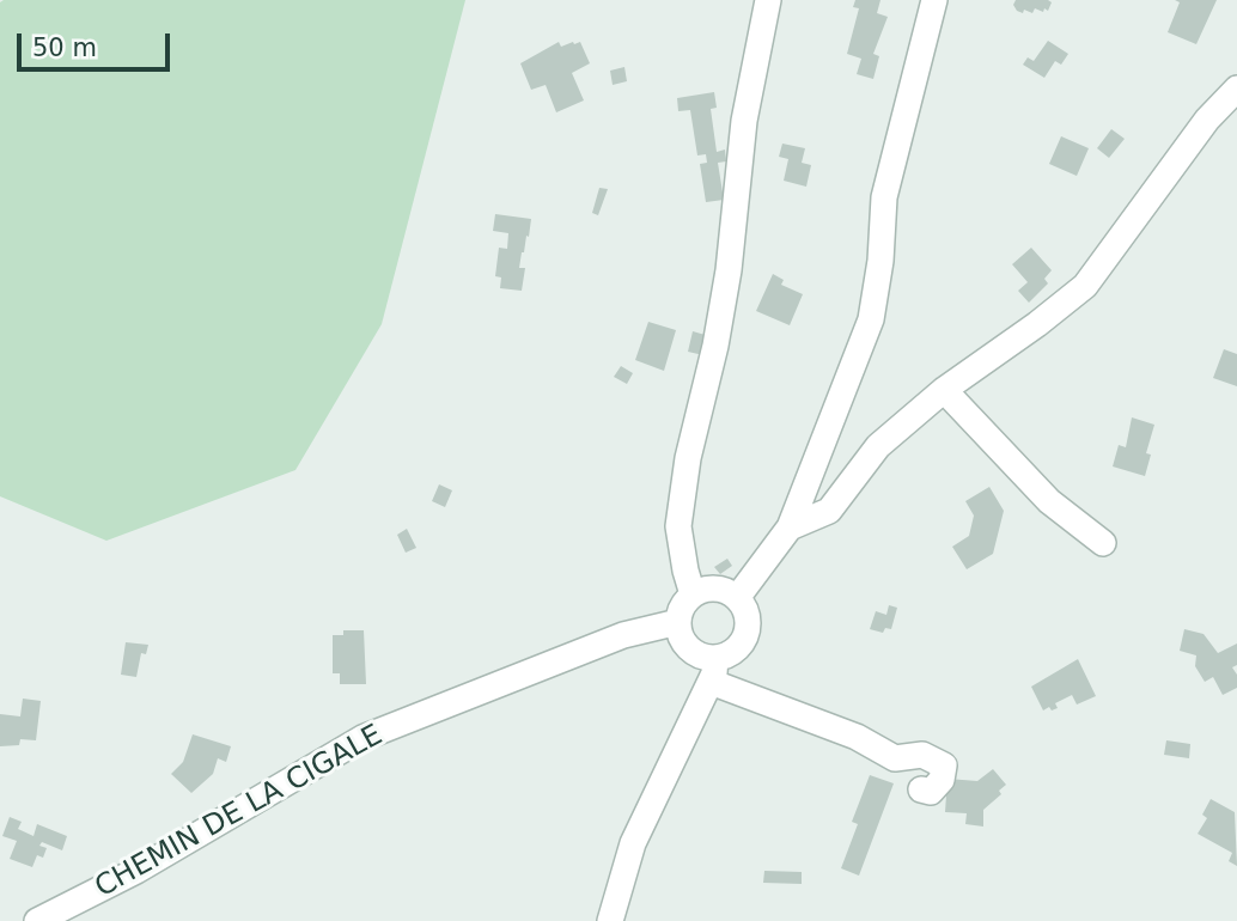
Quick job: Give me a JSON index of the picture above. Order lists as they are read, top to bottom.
{
  "streets": {
    "street": ["CHEMIN DE LA CIGALE"]
  },
  "scale_bar": "50 m"
}
